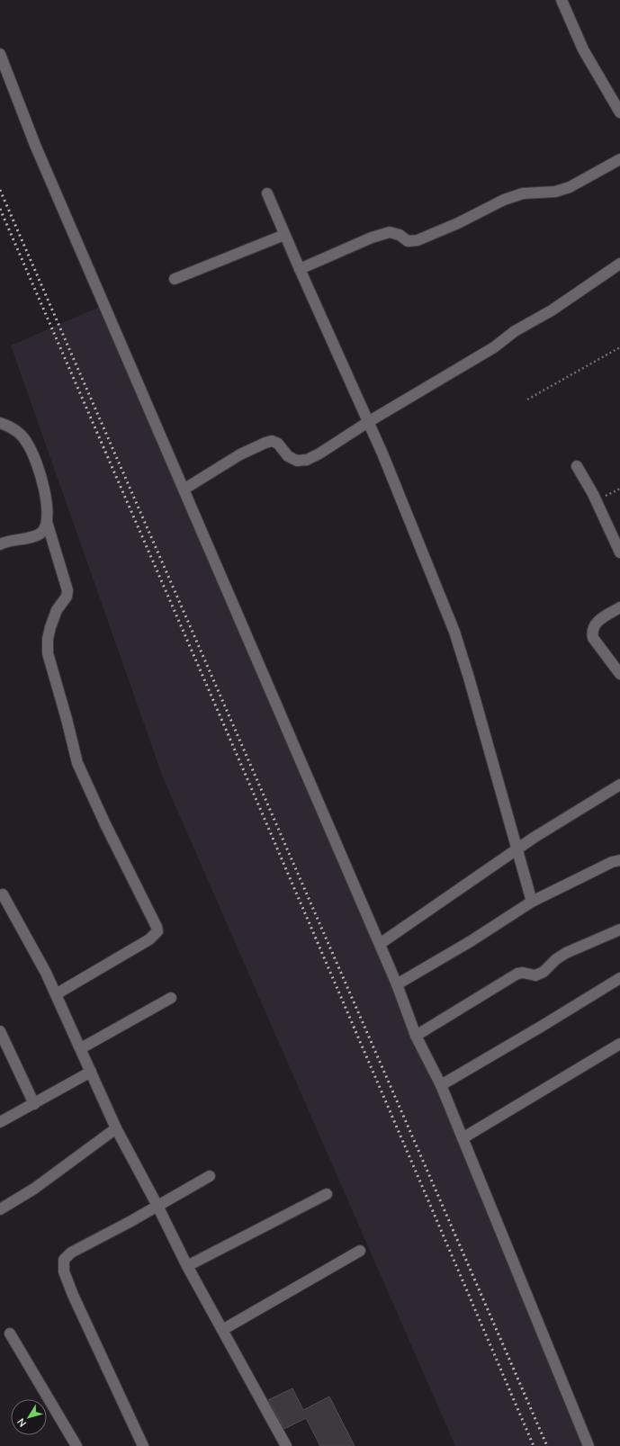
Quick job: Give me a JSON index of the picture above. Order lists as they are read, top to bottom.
{
  "north": "bottom left"
}
